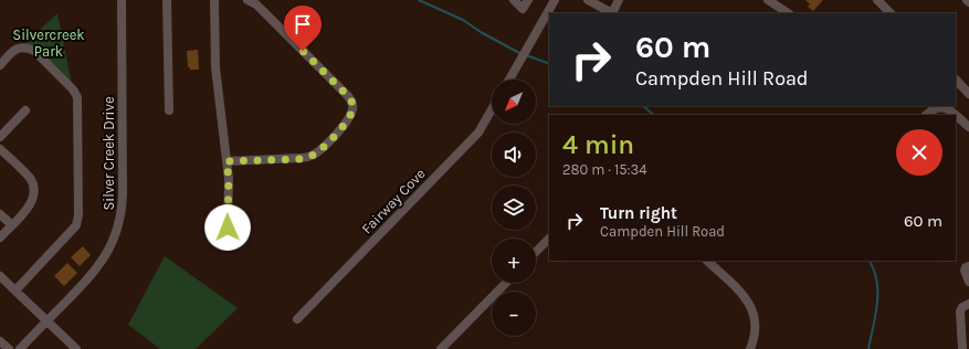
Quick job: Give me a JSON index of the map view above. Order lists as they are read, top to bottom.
{
  "streets": {
    "street": ["Silver Creek Drive", "Fairway Cove"]
  },
  "parks": ["Silvercreek Park"],
  "north": "bottom left",
  "page": {
    "turn": ["60 m", "Campden Hill Road"],
    "map_buttons": ["+", "−"],
    "heading": ["4 min", "280 m · 15:34"],
    "list": [
      {
        "name": "Turn right",
        "note": "Campden Hill Road",
        "value": "60 m"
      }
    ]
  }
}
